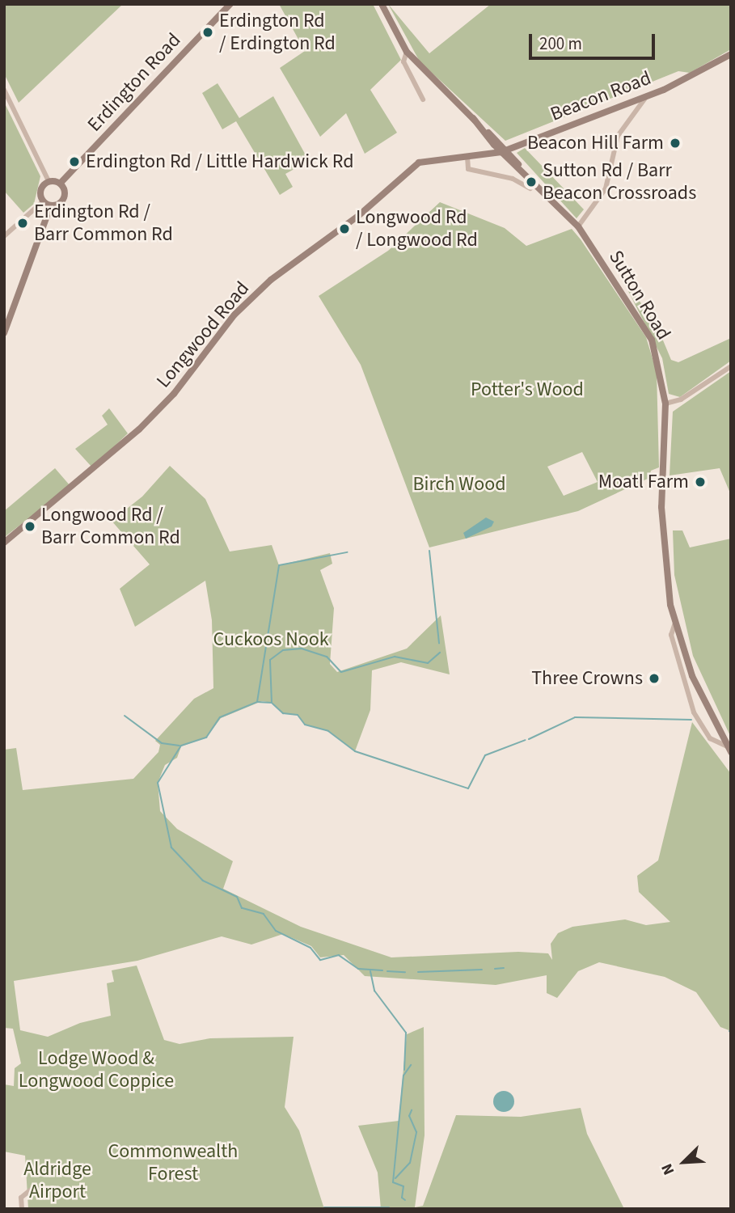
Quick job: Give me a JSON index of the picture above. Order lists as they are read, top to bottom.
{
  "streets": {
    "main road": [
      "Erdington Road",
      "Beacon Road",
      "Sutton Road",
      "Longwood Road"
    ]
  },
  "crossings": [
    ["Beacon Road", "Sutton Road"],
    ["Beacon Road", "Longwood Road"],
    ["Sutton Road", "Longwood Road"]
  ],
  "parks": [
    "Potter's Wood",
    "Birch Wood",
    "Cuckoos Nook",
    "Lodge Wood & Longwood Coppice",
    "Commonwealth Forest",
    "Aldridge Airport"
  ],
  "places": [
    "Erdington Rd / Erdington Rd",
    "Beacon Hill Farm",
    "Erdington Rd / Little Hardwick Rd",
    "Sutton Rd / Barr Beacon Crossroads",
    "Erdington Rd / Barr Common Rd",
    "Longwood Rd / Longwood Rd",
    "Moatl Farm",
    "Longwood Rd / Barr Common Rd",
    "Three Crowns"
  ],
  "scale_bar": "200 m",
  "north": "bottom left"
}
